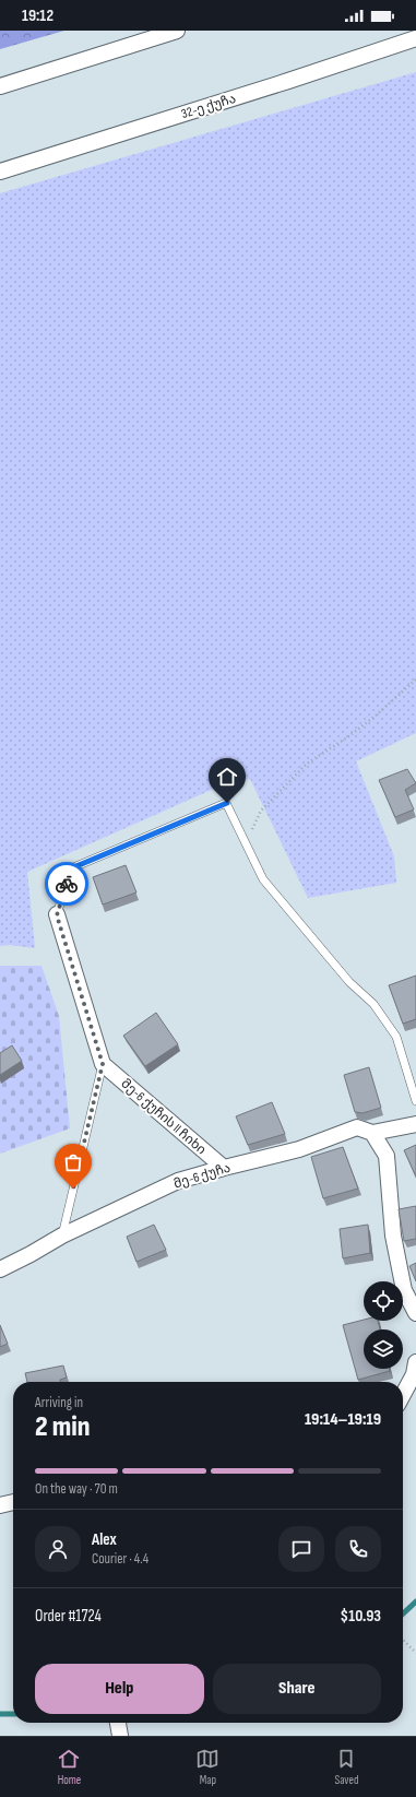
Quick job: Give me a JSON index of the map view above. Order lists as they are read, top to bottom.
{
  "streets": {
    "street": ["32-ე ქუჩა", "მე-6 ქუჩის II ჩიხი", "მე-6 ქუჩა"]
  },
  "crossings": [
    ["მე-6 ქუჩის II ჩიხი", "მე-6 ქუჩა"]
  ],
  "page": {
    "status": "19:12",
    "heading": ["2 min", "Arriving in", "19:14–19:19"],
    "panel": [
      "Alex",
      "Courier · 4.4",
      "Order #1724",
      "$10.93"
    ],
    "bar": "On the way · 70 m",
    "buttons": ["Help", "Share"],
    "tabs": ["Home", "Map", "Saved"]
  }
}
